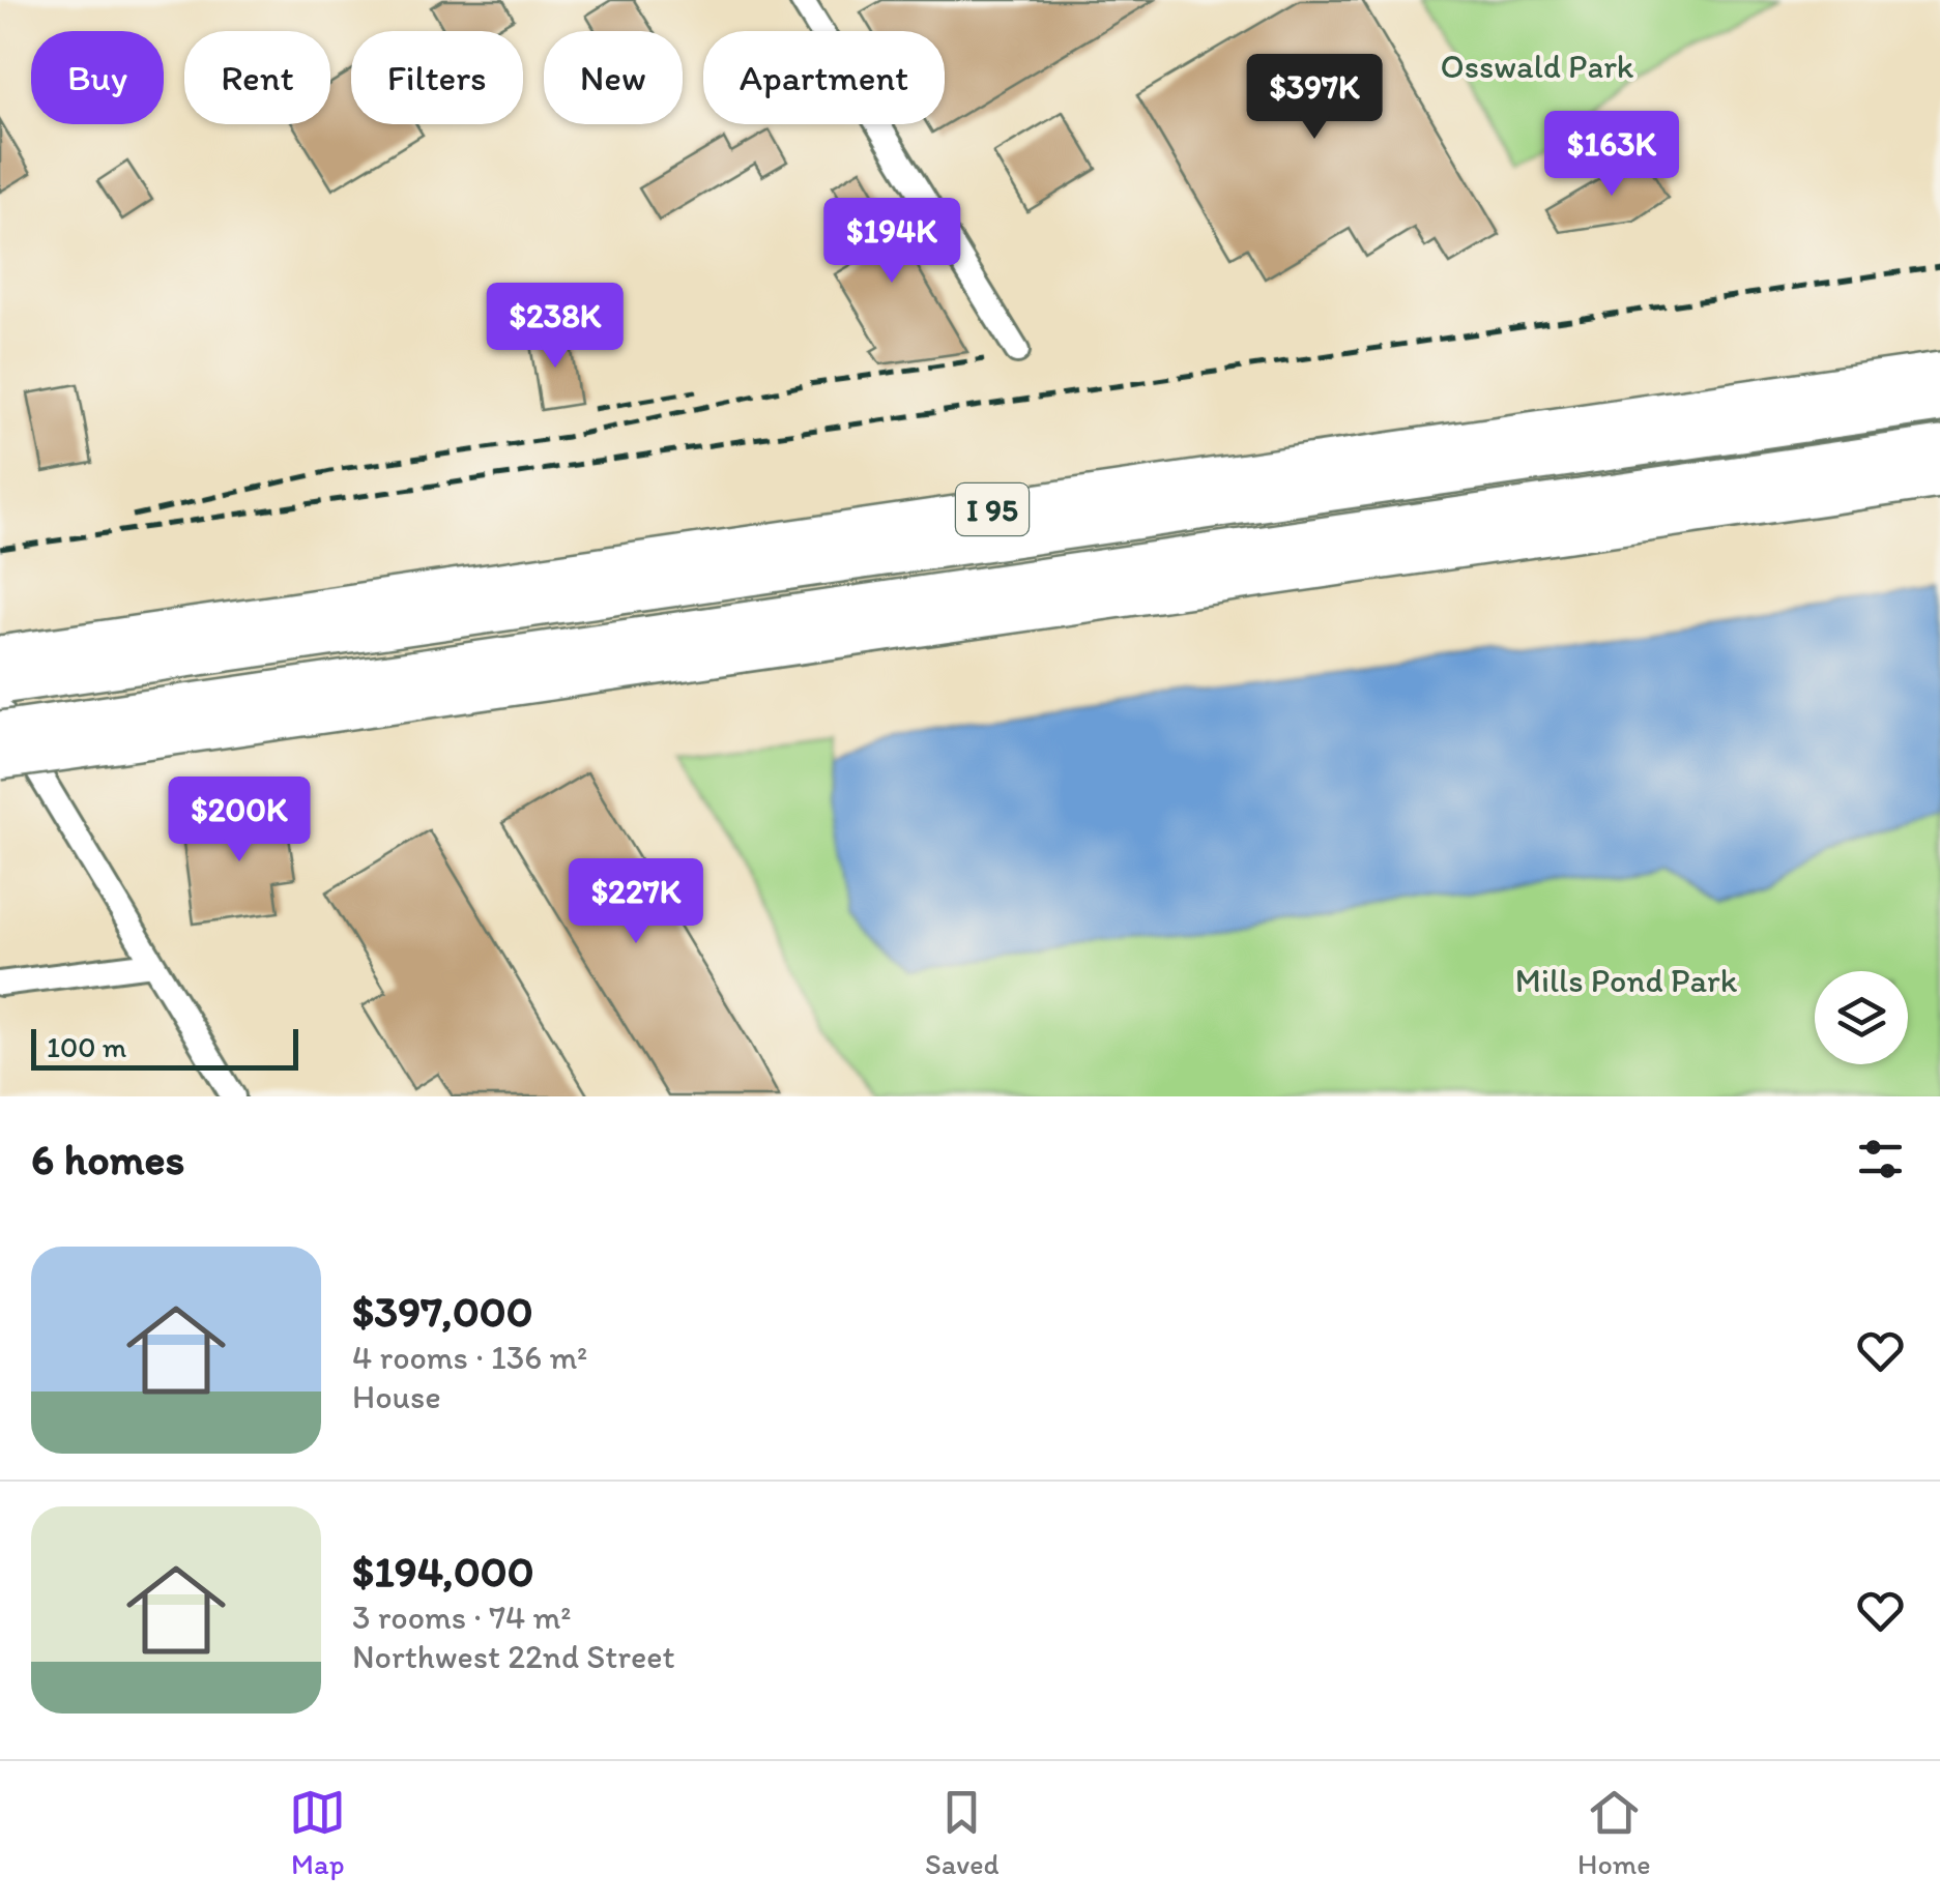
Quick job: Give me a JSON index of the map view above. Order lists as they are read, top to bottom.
{
  "streets": {
    "highway": ["I 95"]
  },
  "parks": ["Osswald Park", "Mills Pond Park"],
  "scale_bar": "100 m",
  "page": {
    "chip": [
      "Buy",
      "Rent",
      "Filters",
      "New",
      "Apartment"
    ],
    "price": [
      "$397K",
      "$163K",
      "$194K",
      "$238K",
      "$200K",
      "$227K"
    ],
    "scale": "100 m",
    "heading": "6 homes",
    "list": [
      {
        "name": "$397,000",
        "note": "4 rooms · 136 m² · House"
      },
      {
        "name": "$194,000",
        "note": "3 rooms · 74 m² · Northwest 22nd Street"
      }
    ],
    "tabs": ["Map", "Saved", "Home"]
  }
}
